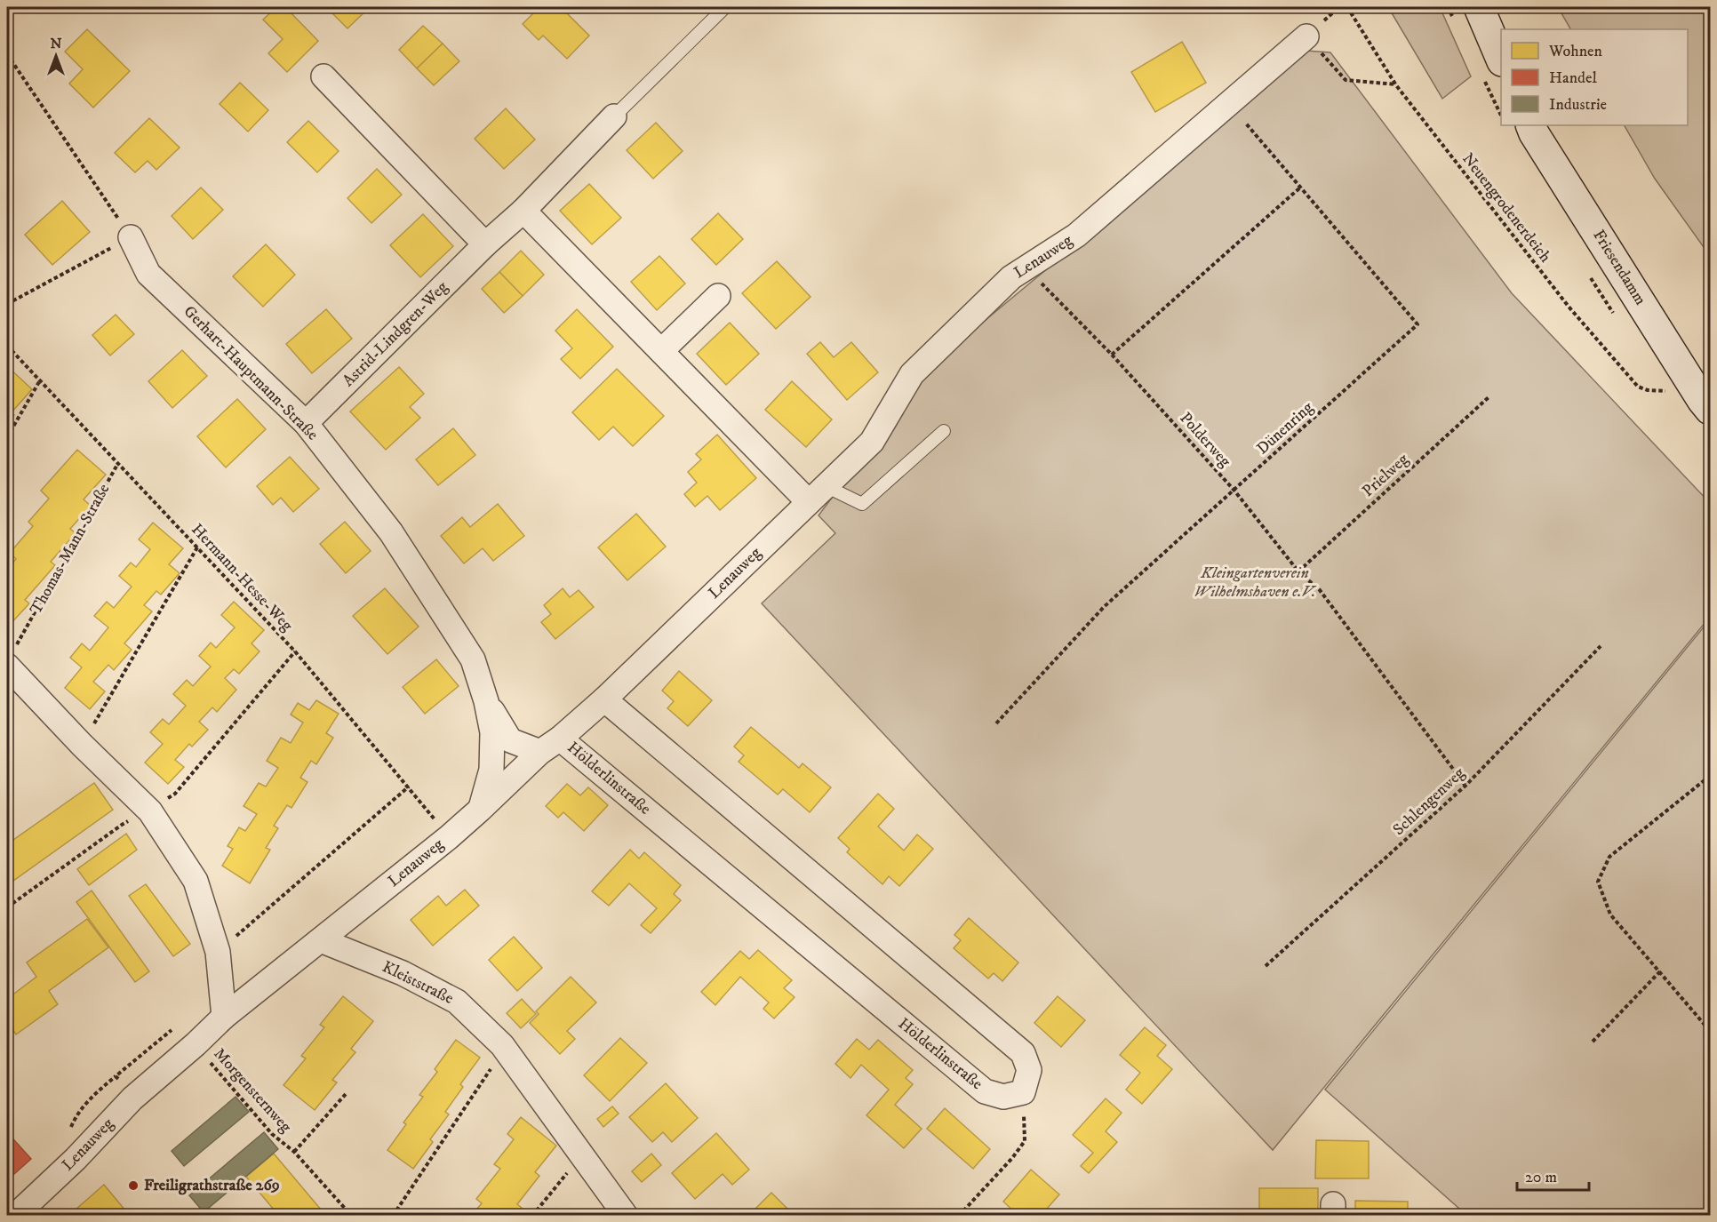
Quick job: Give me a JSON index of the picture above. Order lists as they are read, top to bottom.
{
  "streets": {
    "main road": ["Friesendamm"],
    "street": [
      "Lenauweg",
      "Astrid-Lindgren-Weg",
      "Gerhart-Hauptmann-Straße",
      "Hölderlinstraße",
      "Kleiststraße"
    ],
    "path": [
      "Neuengrodenerdeich",
      "Dünenring",
      "Polderweg",
      "Prielweg",
      "Thomas-Mann-Straße",
      "Hermann-Hesse-Weg",
      "Schlengenweg",
      "Morgensternweg"
    ]
  },
  "crossings": [
    ["Lenauweg", "Gerhart-Hauptmann-Straße"],
    ["Lenauweg", "Hermann-Hesse-Weg"],
    ["Lenauweg", "Hölderlinstraße"],
    ["Lenauweg", "Kleiststraße"],
    ["Lenauweg", "Morgensternweg"],
    ["Astrid-Lindgren-Weg", "Gerhart-Hauptmann-Straße"],
    ["Dünenring", "Polderweg"],
    ["Polderweg", "Prielweg"],
    ["Polderweg", "Schlengenweg"],
    ["Thomas-Mann-Straße", "Hermann-Hesse-Weg"]
  ],
  "parks": ["Kleingartenverein Wilhelmshaven e.V."],
  "places": ["Freiligrathstraße 269"],
  "legend": ["Wohnen", "Handel", "Industrie"],
  "scale_bar": "20 m",
  "north": "top"
}
